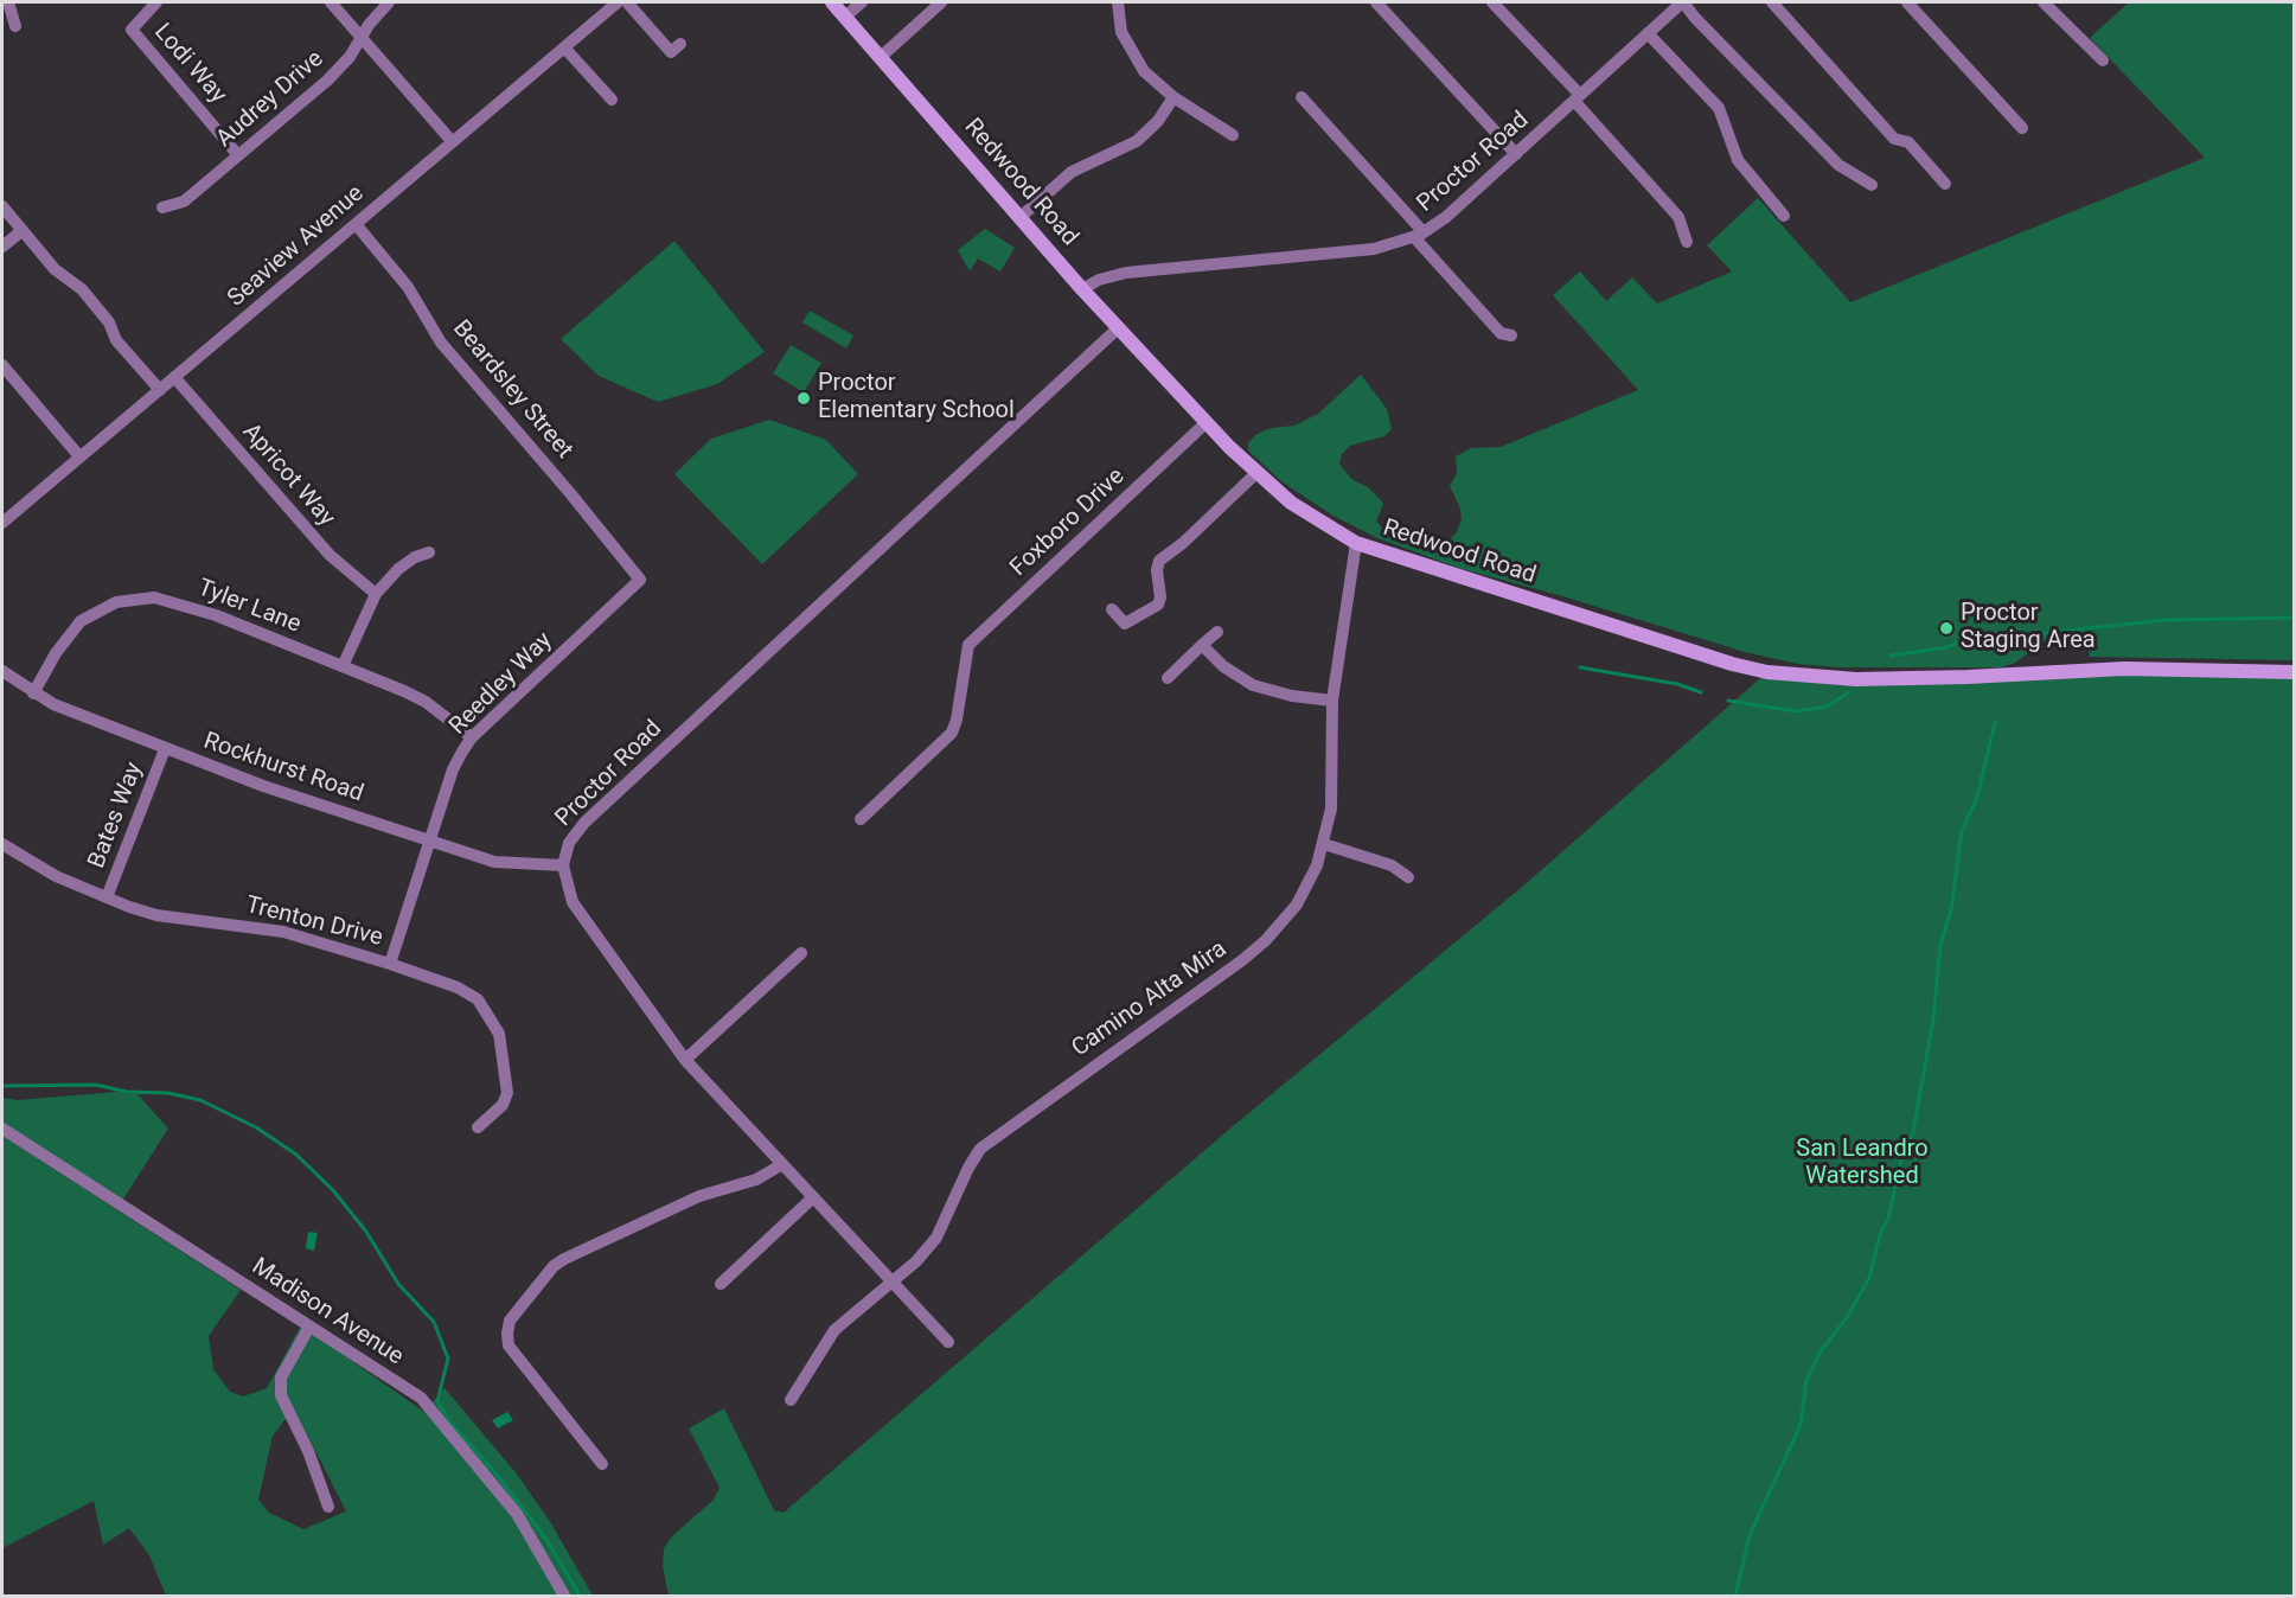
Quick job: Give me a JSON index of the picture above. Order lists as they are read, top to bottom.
{
  "streets": {
    "main road": ["Redwood Road"],
    "street": [
      "Lodi Way",
      "Audrey Drive",
      "Proctor Road",
      "Seaview Avenue",
      "Beardsley Street",
      "Apricot Way",
      "Foxboro Drive",
      "Tyler Lane",
      "Reedley Way",
      "Rockhurst Road",
      "Bates Way",
      "Trenton Drive",
      "Camino Alta Mira",
      "Madison Avenue"
    ]
  },
  "crossings": [
    ["Lodi Way", "Audrey Drive"],
    ["Proctor Road", "Redwood Road"],
    ["Proctor Road", "Rockhurst Road"],
    ["Proctor Road", "Camino Alta Mira"],
    ["Redwood Road", "Foxboro Drive"],
    ["Redwood Road", "Camino Alta Mira"],
    ["Seaview Avenue", "Beardsley Street"],
    ["Seaview Avenue", "Apricot Way"],
    ["Beardsley Street", "Reedley Way"],
    ["Tyler Lane", "Reedley Way"],
    ["Tyler Lane", "Rockhurst Road"],
    ["Reedley Way", "Rockhurst Road"],
    ["Reedley Way", "Trenton Drive"],
    ["Rockhurst Road", "Bates Way"],
    ["Bates Way", "Trenton Drive"]
  ],
  "parks": ["San Leandro Watershed"],
  "places": ["Proctor Elementary School", "Proctor Staging Area"]
}
